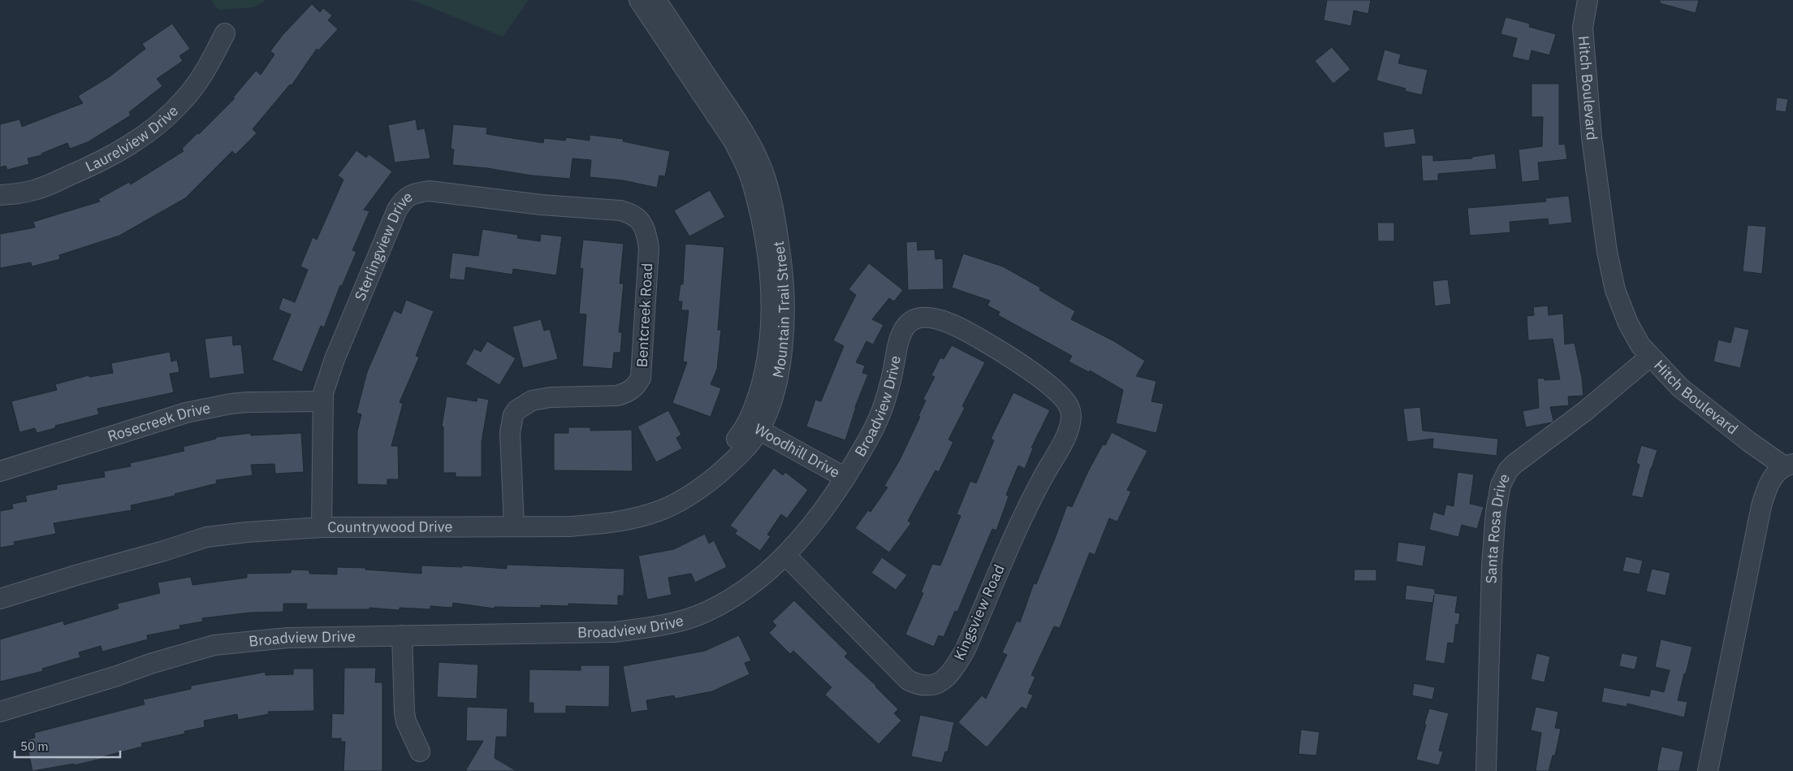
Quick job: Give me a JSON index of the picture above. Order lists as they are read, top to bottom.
{
  "streets": {
    "street": [
      "Hitch Boulevard",
      "Laurelview Drive",
      "Sterlingview Drive",
      "Mountain Trail Street",
      "Bentcreek Road",
      "Broadview Drive",
      "Rosecreek Drive",
      "Woodhill Drive",
      "Countrywood Drive",
      "Santa Rosa Drive",
      "Kingsview Road"
    ]
  },
  "crossings": [
    ["Hitch Boulevard", "Santa Rosa Drive"],
    ["Sterlingview Drive", "Bentcreek Road"],
    ["Sterlingview Drive", "Rosecreek Drive"],
    ["Sterlingview Drive", "Countrywood Drive"],
    ["Mountain Trail Street", "Woodhill Drive"],
    ["Mountain Trail Street", "Countrywood Drive"],
    ["Bentcreek Road", "Countrywood Drive"],
    ["Broadview Drive", "Woodhill Drive"],
    ["Broadview Drive", "Kingsview Road"],
    ["Woodhill Drive", "Countrywood Drive"]
  ],
  "scale_bar": "50 m"
}
